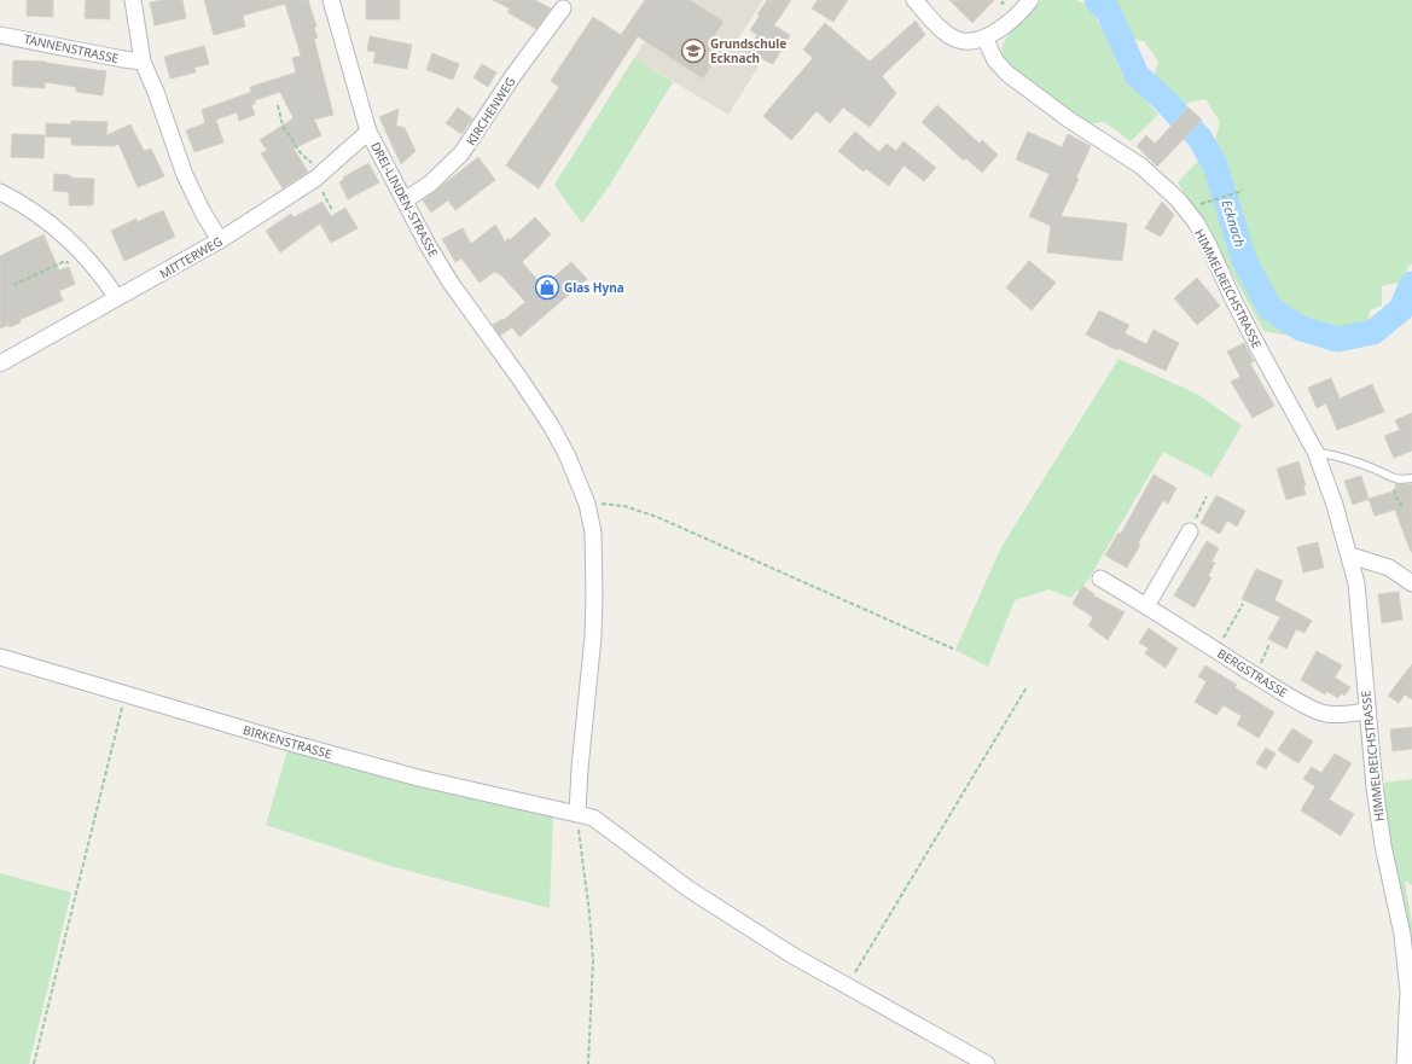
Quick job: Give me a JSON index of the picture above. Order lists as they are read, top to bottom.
{
  "streets": {
    "street": [
      "TANNENSTRASSE",
      "KIRCHENWEG",
      "DREI-LINDEN-STRASSE",
      "MITTERWEG",
      "HIMMELREICHSTRASSE",
      "BERGSTRASSE",
      "BIRKENSTRASSE"
    ]
  },
  "crossings": [
    ["KIRCHENWEG", "DREI-LINDEN-STRASSE"],
    ["DREI-LINDEN-STRASSE", "MITTERWEG"],
    ["DREI-LINDEN-STRASSE", "BIRKENSTRASSE"],
    ["HIMMELREICHSTRASSE", "BERGSTRASSE"]
  ],
  "water": ["Ecknach"],
  "places": {
    "school or university": ["Grundschule Ecknach"],
    "shop": ["Glas Hyna"]
  }
}
